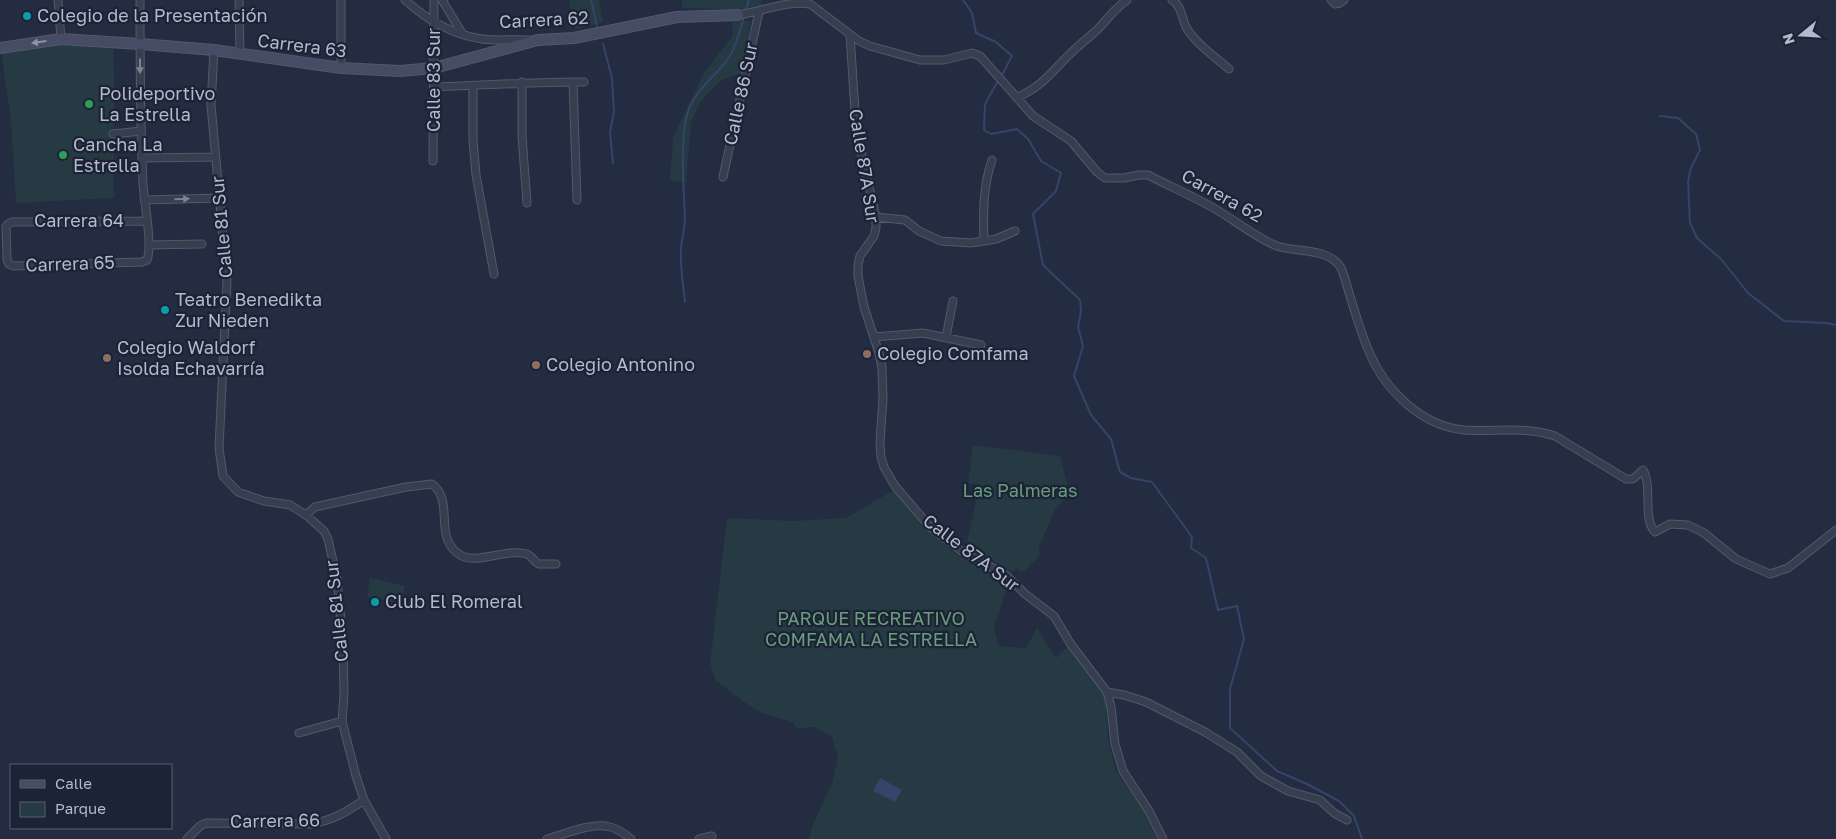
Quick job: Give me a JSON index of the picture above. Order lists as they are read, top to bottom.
{
  "streets": {
    "street": [
      "Carrera 62",
      "Carrera 63",
      "Calle 83 Sur",
      "Calle 86 Sur",
      "Calle 87A Sur",
      "Carrera 64",
      "Calle 81 Sur",
      "Carrera 65",
      "Carrera 66"
    ]
  },
  "crossings": [
    ["Carrera 62", "Carrera 63"],
    ["Carrera 62", "Calle 83 Sur"],
    ["Carrera 62", "Calle 86 Sur"],
    ["Carrera 62", "Calle 87A Sur"],
    ["Carrera 63", "Calle 83 Sur"],
    ["Carrera 63", "Calle 81 Sur"],
    ["Carrera 64", "Calle 81 Sur"],
    ["Carrera 64", "Carrera 65"],
    ["Calle 81 Sur", "Carrera 66"]
  ],
  "parks": ["Las Palmeras", "PARQUE RECREATIVO COMFAMA LA ESTRELLA"],
  "places": [
    "Colegio de la Presentación",
    "Polideportivo La Estrella",
    "Cancha La Estrella",
    "Teatro Benedikta Zur Nieden",
    "Colegio Comfama",
    "Colegio Waldorf Isolda Echavarría",
    "Colegio Antonino",
    "Club El Romeral"
  ],
  "legend": ["Calle", "Parque"],
  "north": "left"
}
